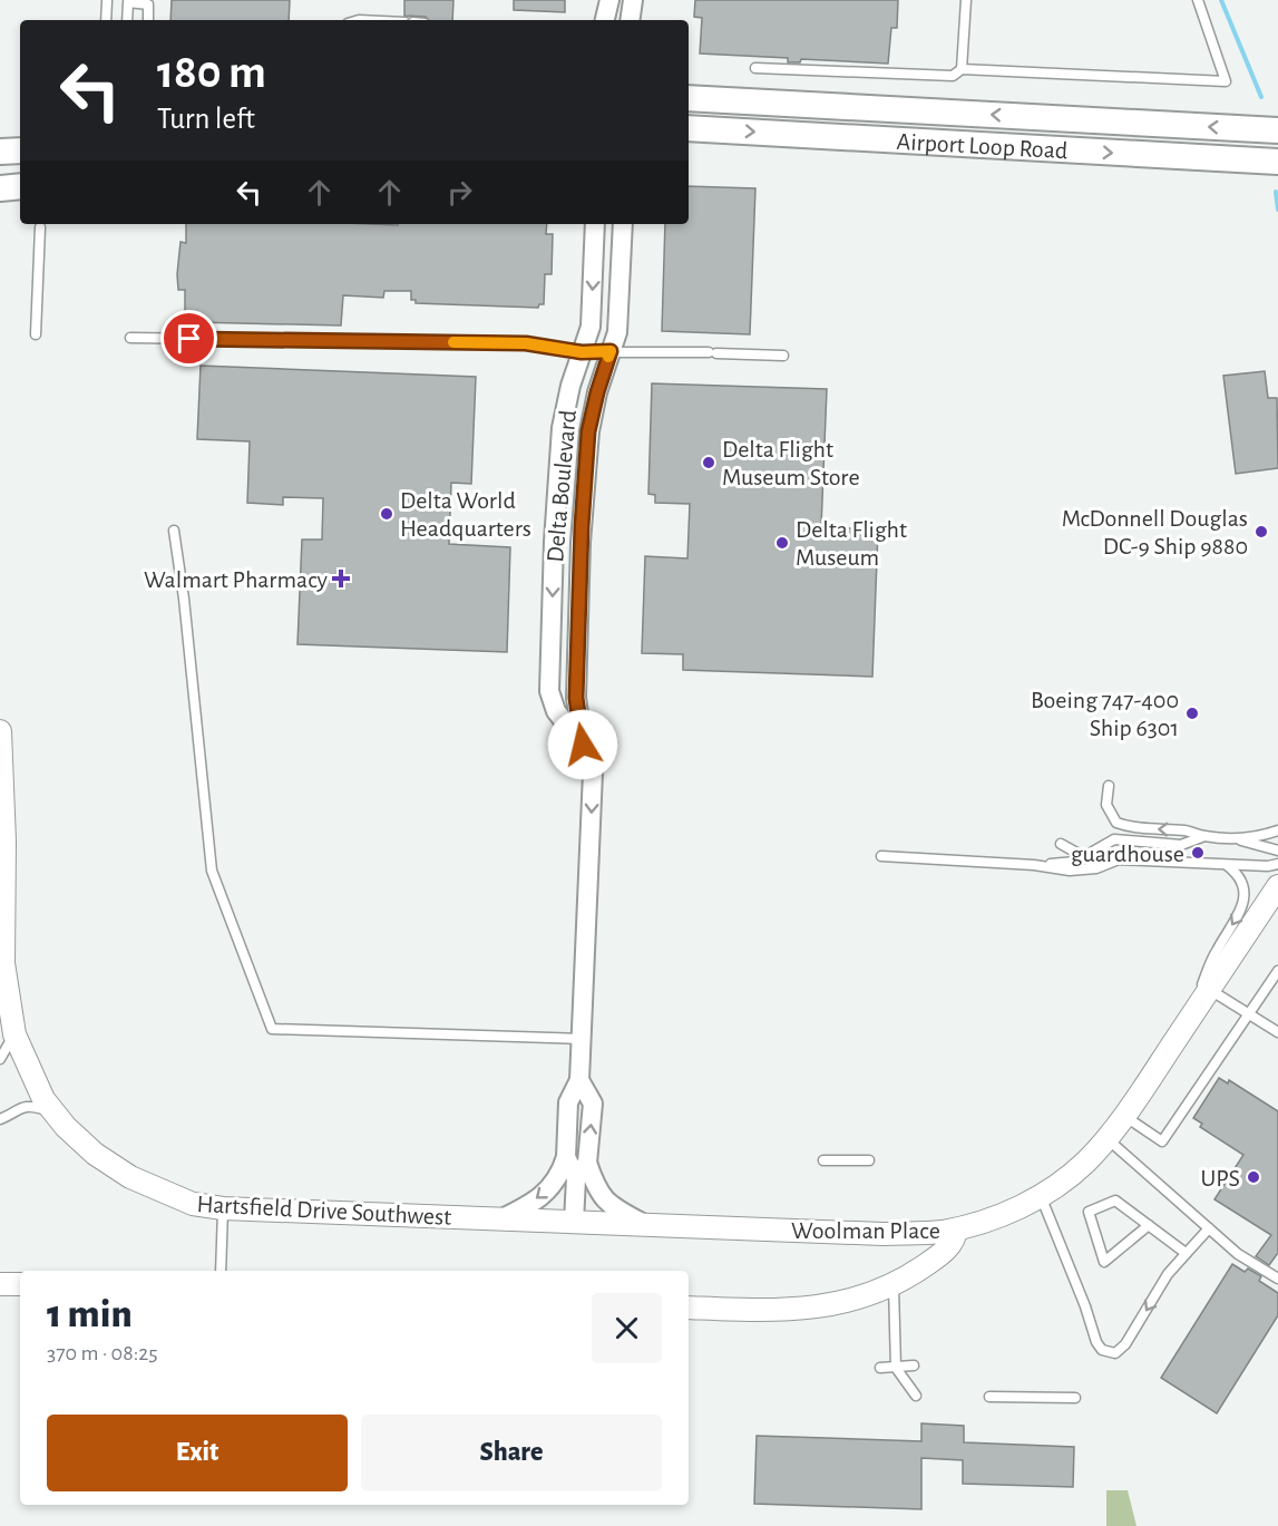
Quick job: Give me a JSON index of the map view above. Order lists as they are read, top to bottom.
{
  "streets": {
    "main road": ["Airport Loop Road"],
    "street": ["Delta Boulevard", "Hartsfield Drive Southwest", "Woolman Place"]
  },
  "crossings": [
    ["Delta Boulevard", "Hartsfield Drive Southwest"],
    ["Delta Boulevard", "Woolman Place"],
    ["Hartsfield Drive Southwest", "Woolman Place"]
  ],
  "places": {
    "other": [
      "Delta Flight Museum Store",
      "Delta World Headquarters",
      "McDonnell Douglas DC-9 Ship 9880",
      "Delta Flight Museum",
      "Boeing 747-400 Ship 6301",
      "guardhouse",
      "UPS"
    ],
    "health": ["Walmart Pharmacy"]
  },
  "page": {
    "turn": ["180 m", "Turn left"],
    "heading": ["1 min", "370 m · 08:25"],
    "buttons": ["Exit", "Share"]
  }
}
